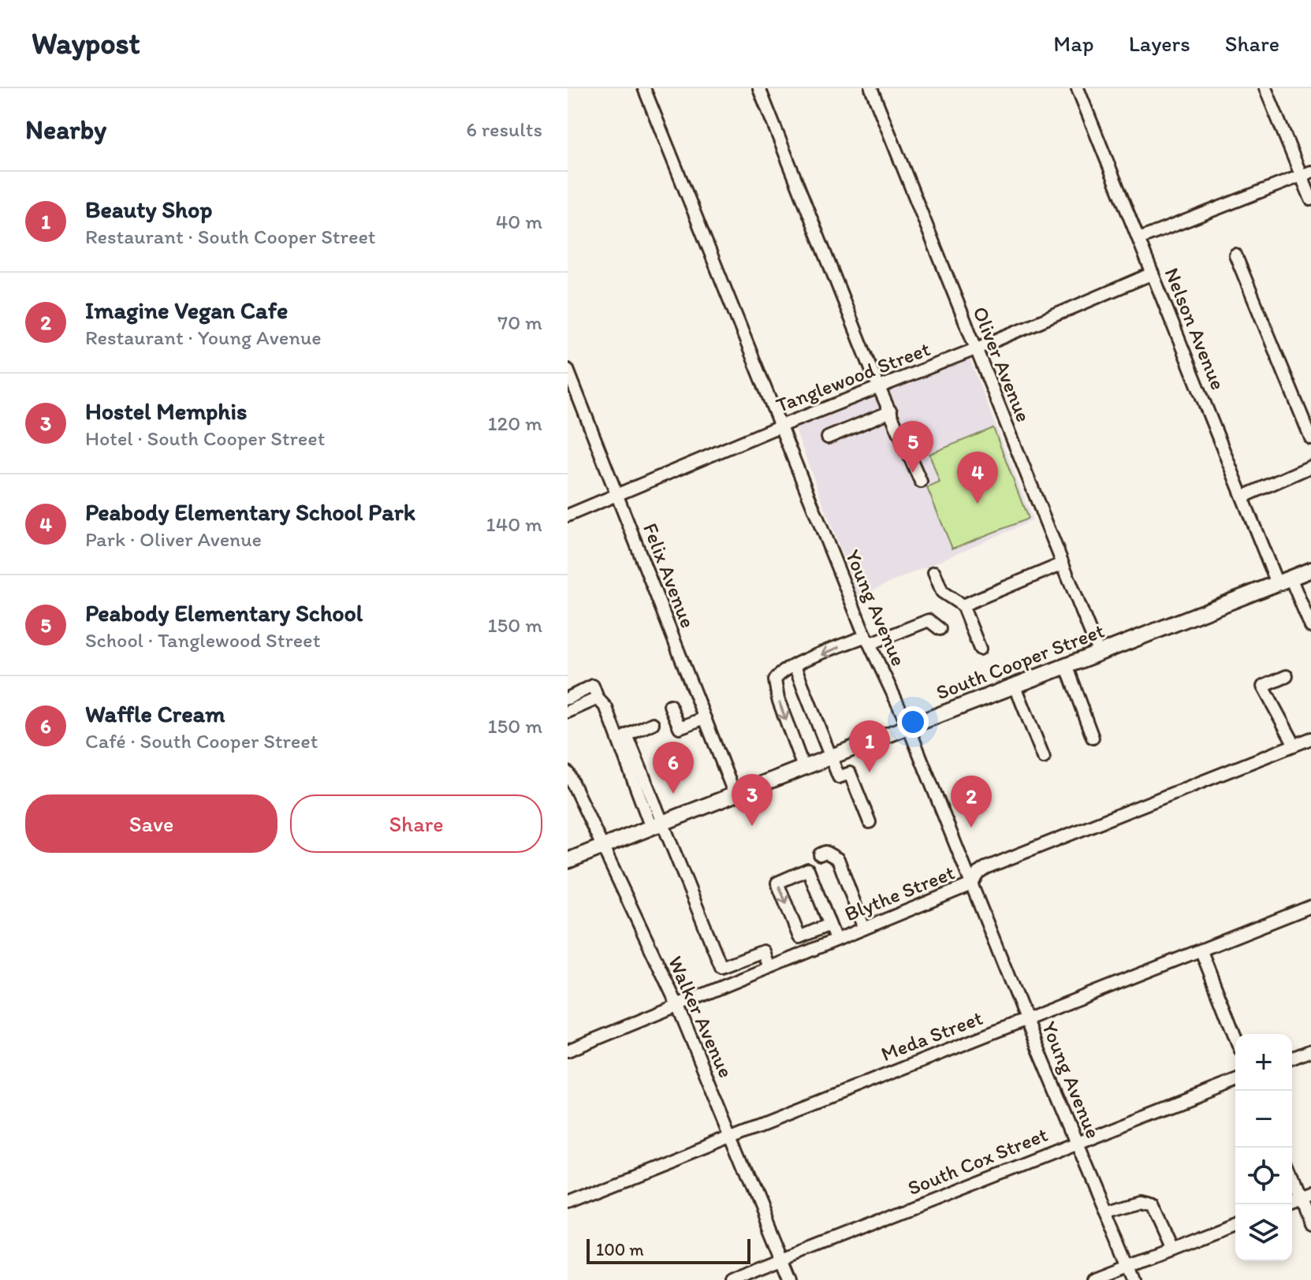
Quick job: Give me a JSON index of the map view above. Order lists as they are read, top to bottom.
{
  "streets": {
    "main road": ["South Cooper Street"],
    "street": [
      "Nelson Avenue",
      "Oliver Avenue",
      "Tanglewood Street",
      "Felix Avenue",
      "Young Avenue",
      "Blythe Street",
      "Walker Avenue",
      "Meda Street",
      "South Cox Street"
    ]
  },
  "crossings": [
    ["Nelson Avenue", "Tanglewood Street"],
    ["Nelson Avenue", "South Cooper Street"],
    ["Oliver Avenue", "Tanglewood Street"],
    ["Oliver Avenue", "South Cooper Street"],
    ["Tanglewood Street", "Felix Avenue"],
    ["Tanglewood Street", "Young Avenue"],
    ["Felix Avenue", "South Cooper Street"],
    ["Young Avenue", "South Cooper Street"],
    ["Young Avenue", "Blythe Street"],
    ["Young Avenue", "Meda Street"],
    ["Young Avenue", "South Cox Street"],
    ["South Cooper Street", "Walker Avenue"],
    ["Blythe Street", "Walker Avenue"],
    ["Walker Avenue", "Meda Street"],
    ["Walker Avenue", "South Cox Street"]
  ],
  "scale_bar": "100 m",
  "page": {
    "header": "Waypost",
    "nav": ["Map", "Layers", "Share"],
    "heading": ["Nearby", "6 results"],
    "list": [
      {
        "mark": "1",
        "name": "Beauty Shop",
        "note": "Restaurant · South Cooper Street",
        "value": "40 m"
      },
      {
        "mark": "2",
        "name": "Imagine Vegan Cafe",
        "note": "Restaurant · Young Avenue",
        "value": "70 m"
      },
      {
        "mark": "3",
        "name": "Hostel Memphis",
        "note": "Hotel · South Cooper Street",
        "value": "120 m"
      },
      {
        "mark": "4",
        "name": "Peabody Elementary School Park",
        "note": "Park · Oliver Avenue",
        "value": "140 m"
      },
      {
        "mark": "5",
        "name": "Peabody Elementary School",
        "note": "School · Tanglewood Street",
        "value": "150 m"
      },
      {
        "mark": "6",
        "name": "Waffle Cream",
        "note": "Café · South Cooper Street",
        "value": "150 m"
      }
    ],
    "pins": [
      "5",
      "4",
      "1",
      "6",
      "3",
      "2"
    ],
    "buttons": ["Save", "Share"],
    "map_buttons": ["+", "−"],
    "scale": "100 m"
  }
}
